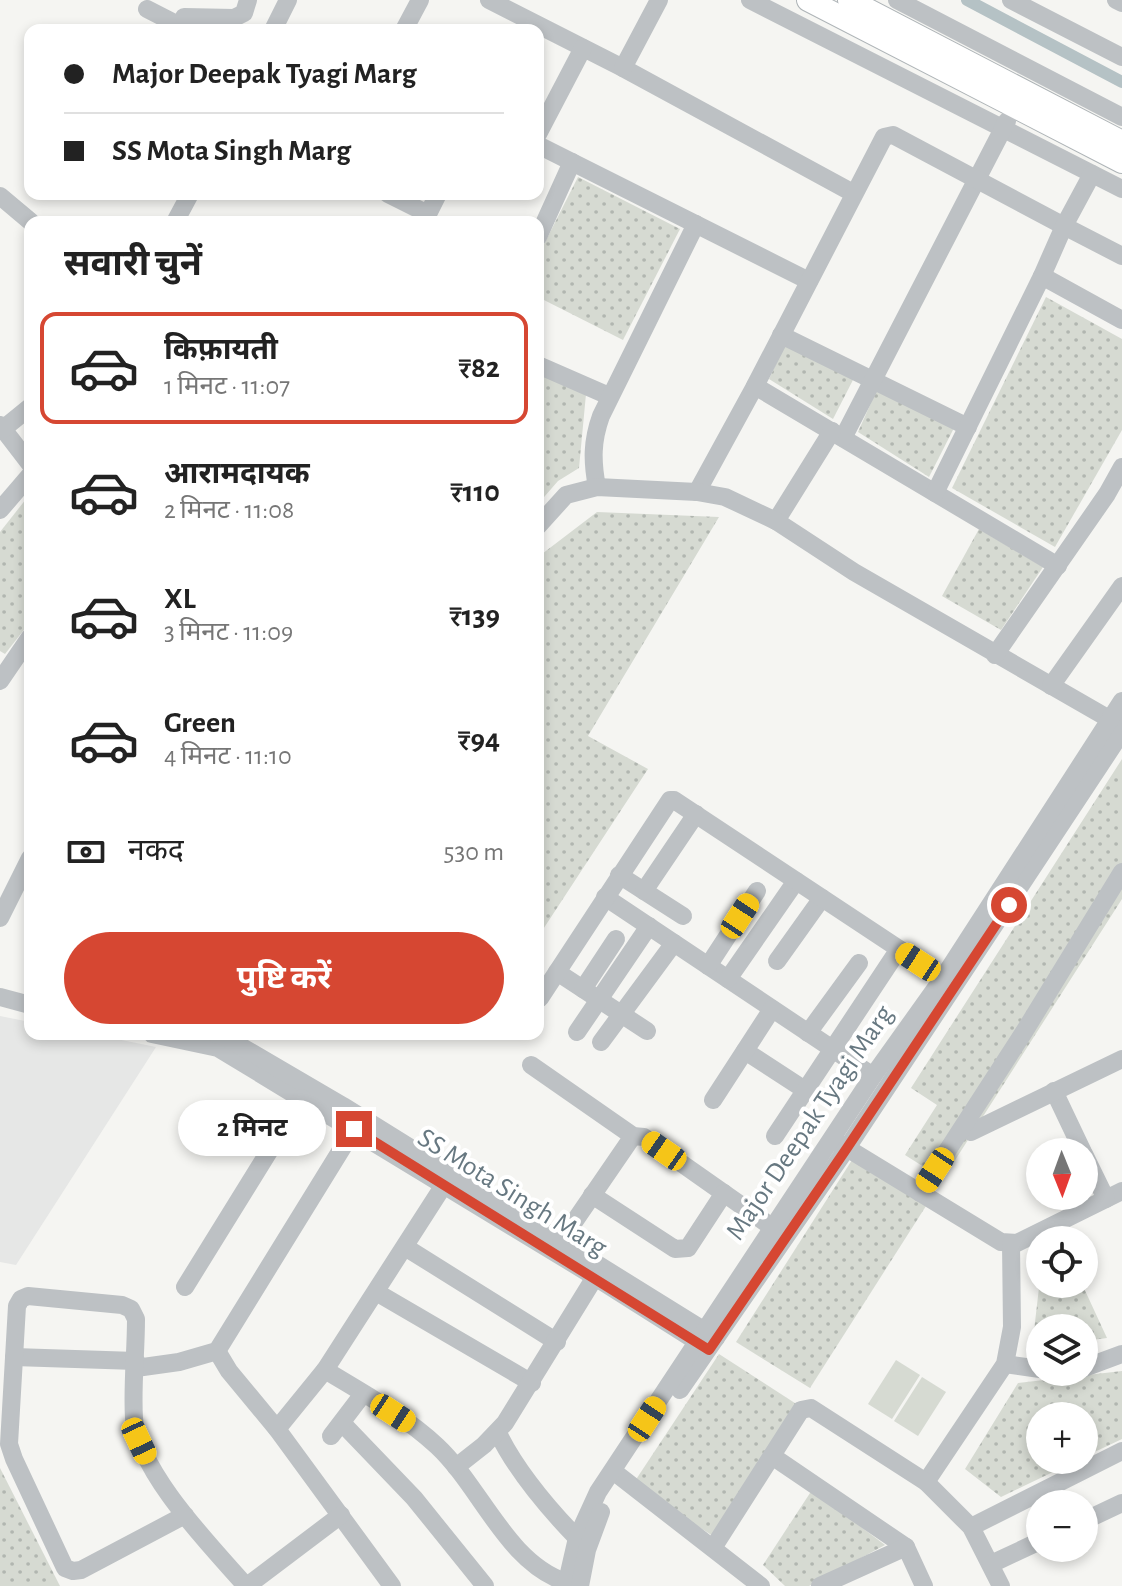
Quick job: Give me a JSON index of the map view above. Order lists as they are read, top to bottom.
{
  "streets": {
    "street": ["Major Deepak Tyagi Marg", "SS Mota Singh Marg"]
  },
  "crossings": [
    ["Major Deepak Tyagi Marg", "SS Mota Singh Marg"]
  ],
  "north": "bottom",
  "page": {
    "banner": ["Major Deepak Tyagi Marg", "SS Mota Singh Marg"],
    "heading": "सवारी चुनें",
    "list": [
      {
        "name": "किफ़ायती",
        "note": "1 मिनट · 11:07",
        "value": "₹82"
      },
      {
        "name": "आरामदायक",
        "note": "2 मिनट · 11:08",
        "value": "₹110"
      },
      {
        "name": "XL",
        "note": "3 मिनट · 11:09",
        "value": "₹139"
      },
      {
        "name": "Green",
        "note": "4 मिनट · 11:10",
        "value": "₹94"
      }
    ],
    "pay": ["नकद", "530 m"],
    "buttons": "पुष्टि करें",
    "bubble": "2 मिनट",
    "map_buttons": ["+", "−"]
  }
}
